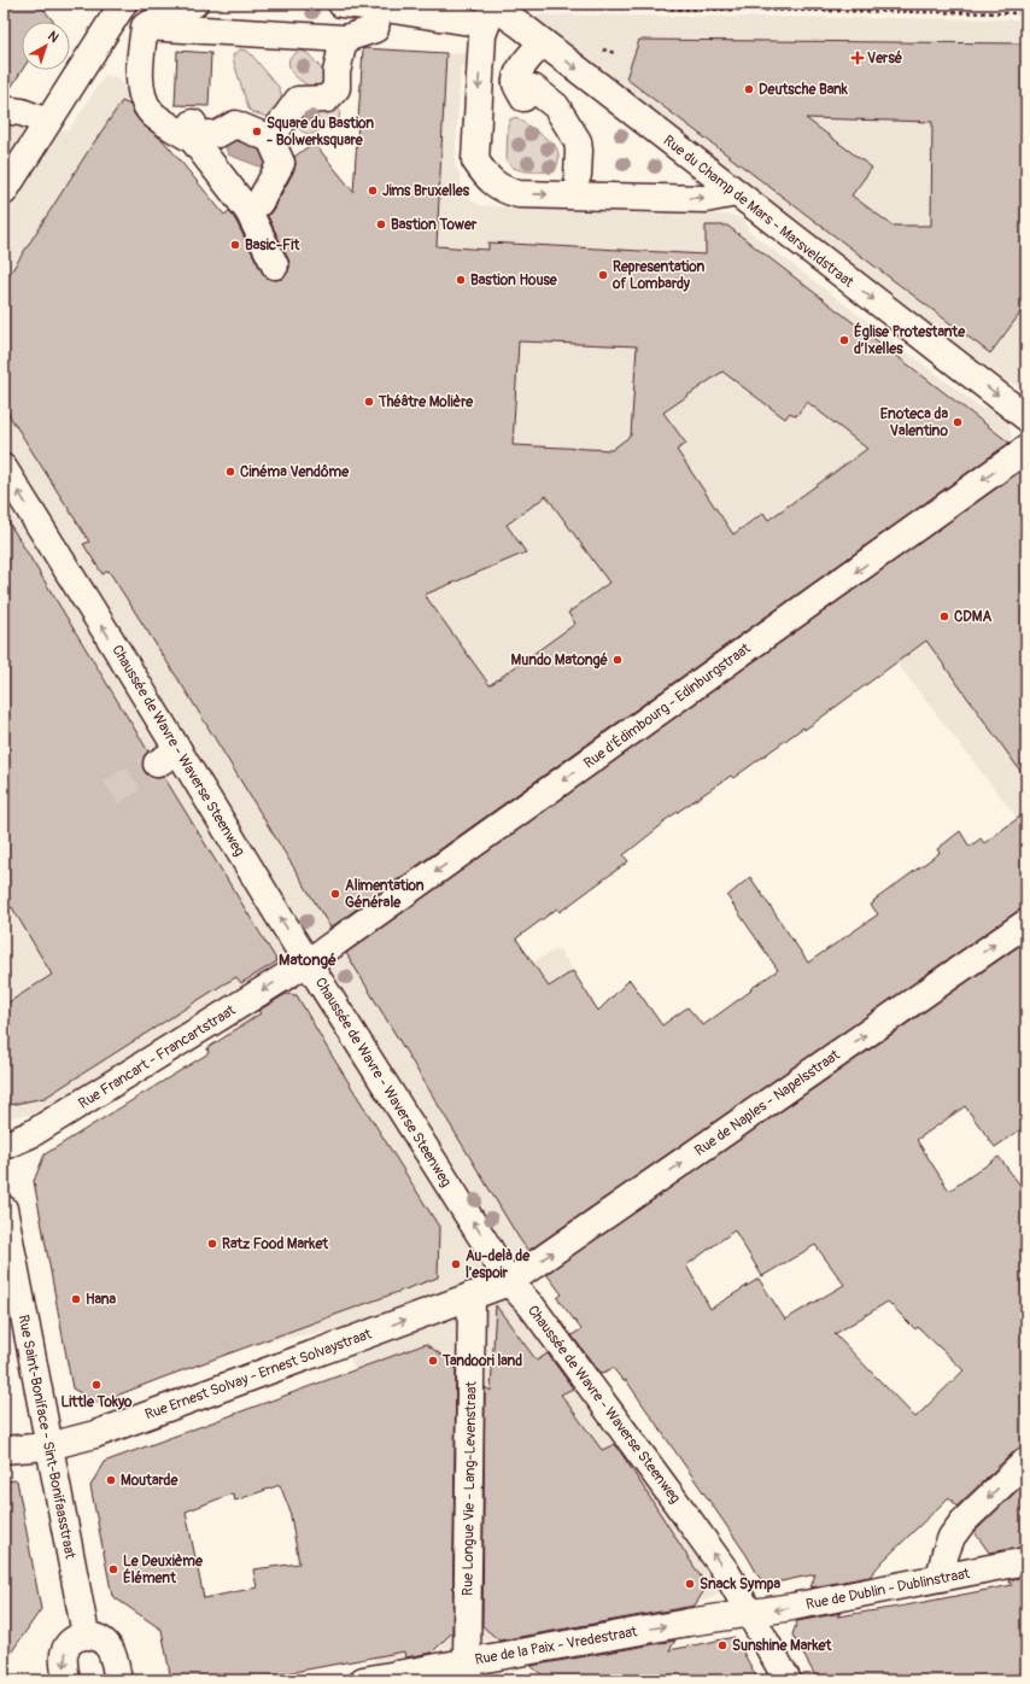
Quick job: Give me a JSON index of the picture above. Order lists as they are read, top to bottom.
{
  "streets": {
    "street": [
      "Rue du Champ de Mars - Marsveldstraat",
      "Rue d'Édimbourg - Edinburgstraat",
      "Chaussée de Wavre - Waverse Steenweg",
      "Rue Francart - Francartstraat",
      "Rue de Naples - Napelsstraat",
      "Rue Ernest Solvay - Ernest Solvaystraat",
      "Rue Saint-Boniface - Sint-Bonifaasstraat",
      "Rue Longue Vie - Lang-Levenstraat",
      "Rue de Dublin - Dublinstraat",
      "Rue de la Paix - Vredestraat"
    ]
  },
  "crossings": [
    ["Rue d'Édimbourg - Edinburgstraat", "Chaussée de Wavre - Waverse Steenweg"],
    ["Rue d'Édimbourg - Edinburgstraat", "Rue Francart - Francartstraat"],
    ["Chaussée de Wavre - Waverse Steenweg", "Rue Francart - Francartstraat"],
    ["Chaussée de Wavre - Waverse Steenweg", "Rue de Naples - Napelsstraat"],
    ["Chaussée de Wavre - Waverse Steenweg", "Rue Ernest Solvay - Ernest Solvaystraat"],
    ["Chaussée de Wavre - Waverse Steenweg", "Rue de Dublin - Dublinstraat"],
    ["Chaussée de Wavre - Waverse Steenweg", "Rue de la Paix - Vredestraat"],
    ["Rue de Naples - Napelsstraat", "Rue Ernest Solvay - Ernest Solvaystraat"],
    ["Rue Ernest Solvay - Ernest Solvaystraat", "Rue Saint-Boniface - Sint-Bonifaasstraat"],
    ["Rue Ernest Solvay - Ernest Solvaystraat", "Rue Longue Vie - Lang-Levenstraat"],
    ["Rue Longue Vie - Lang-Levenstraat", "Rue de la Paix - Vredestraat"],
    ["Rue de Dublin - Dublinstraat", "Rue de la Paix - Vredestraat"]
  ],
  "one_way": [
    "Rue du Champ de Mars - Marsveldstraat",
    "Rue d'Édimbourg - Edinburgstraat",
    "Chaussée de Wavre - Waverse Steenweg",
    "Rue Francart - Francartstraat",
    "Rue de Naples - Napelsstraat",
    "Rue Ernest Solvay - Ernest Solvaystraat",
    "Rue de Dublin - Dublinstraat",
    "Rue de la Paix - Vredestraat"
  ],
  "districts": ["Matongé"],
  "places": {
    "health": ["Versé"],
    "other": [
      "Deutsche Bank",
      "Square du Bastion - Bolwerksquare",
      "Jims Bruxelles",
      "Bastion Tower",
      "Basic-Fit",
      "Representation of Lombardy",
      "Bastion House",
      "Église Protestante d’Ixelles",
      "Théâtre Molière",
      "Enoteca da Valentino",
      "Cinéma Vendôme",
      "CDMA",
      "Mundo Matongé",
      "Alimentation Générale",
      "Ratz Food Market",
      "Au-delà de l'espoir",
      "Hana",
      "Tandoori land",
      "Little Tokyo",
      "Moutarde",
      "Le Deuxième Élément",
      "Snack Sympa",
      "Sunshine Market"
    ]
  },
  "north": "top right"
}
